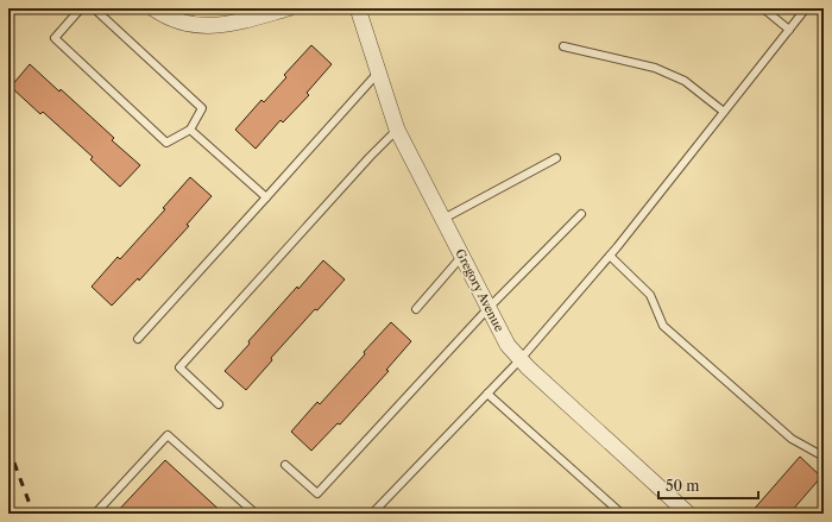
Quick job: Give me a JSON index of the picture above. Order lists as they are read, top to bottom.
{
  "streets": {
    "street": ["Gregory Avenue"]
  },
  "scale_bar": "50 m"
}
